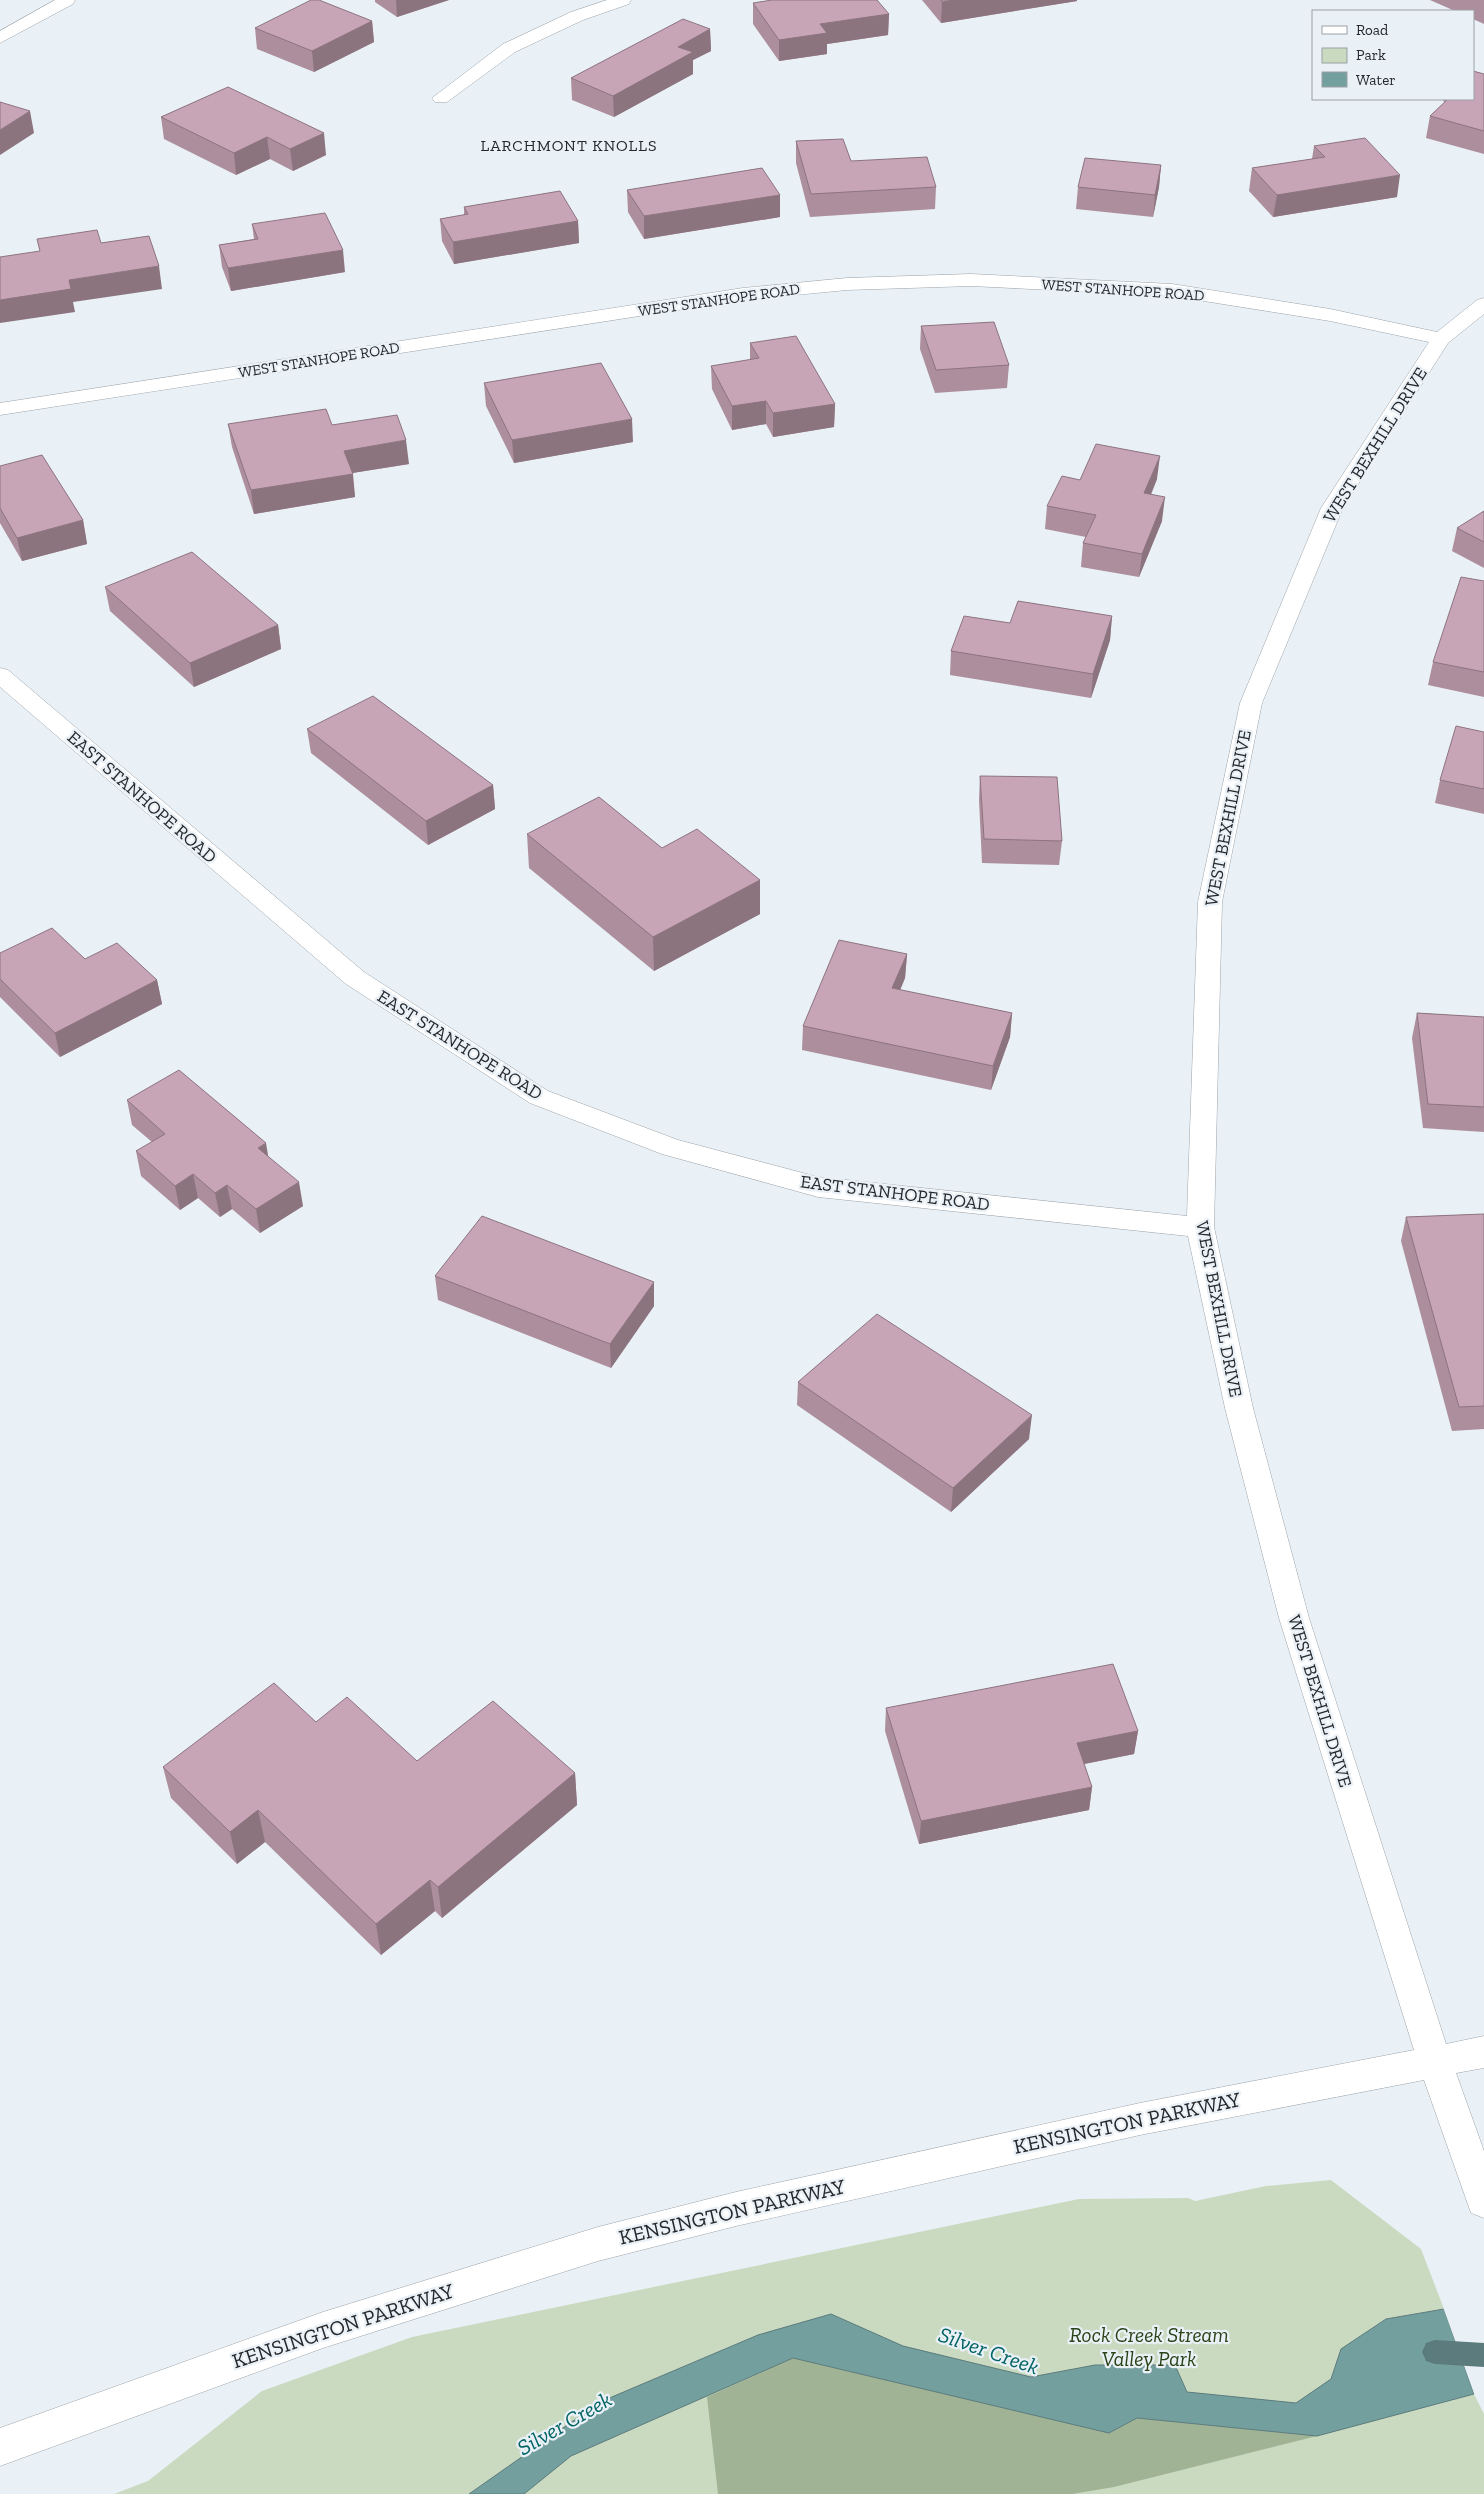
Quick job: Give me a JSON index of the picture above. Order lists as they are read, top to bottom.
{
  "streets": {
    "street": [
      "WEST STANHOPE ROAD",
      "WEST BEXHILL DRIVE",
      "EAST STANHOPE ROAD",
      "KENSINGTON PARKWAY"
    ]
  },
  "crossings": [
    ["WEST STANHOPE ROAD", "WEST BEXHILL DRIVE"],
    ["WEST BEXHILL DRIVE", "EAST STANHOPE ROAD"],
    ["WEST BEXHILL DRIVE", "KENSINGTON PARKWAY"]
  ],
  "districts": ["LARCHMONT KNOLLS"],
  "water": ["Silver Creek"],
  "parks": ["Rock Creek Stream Valley Park"],
  "legend": ["Road", "Park", "Water"]
}
